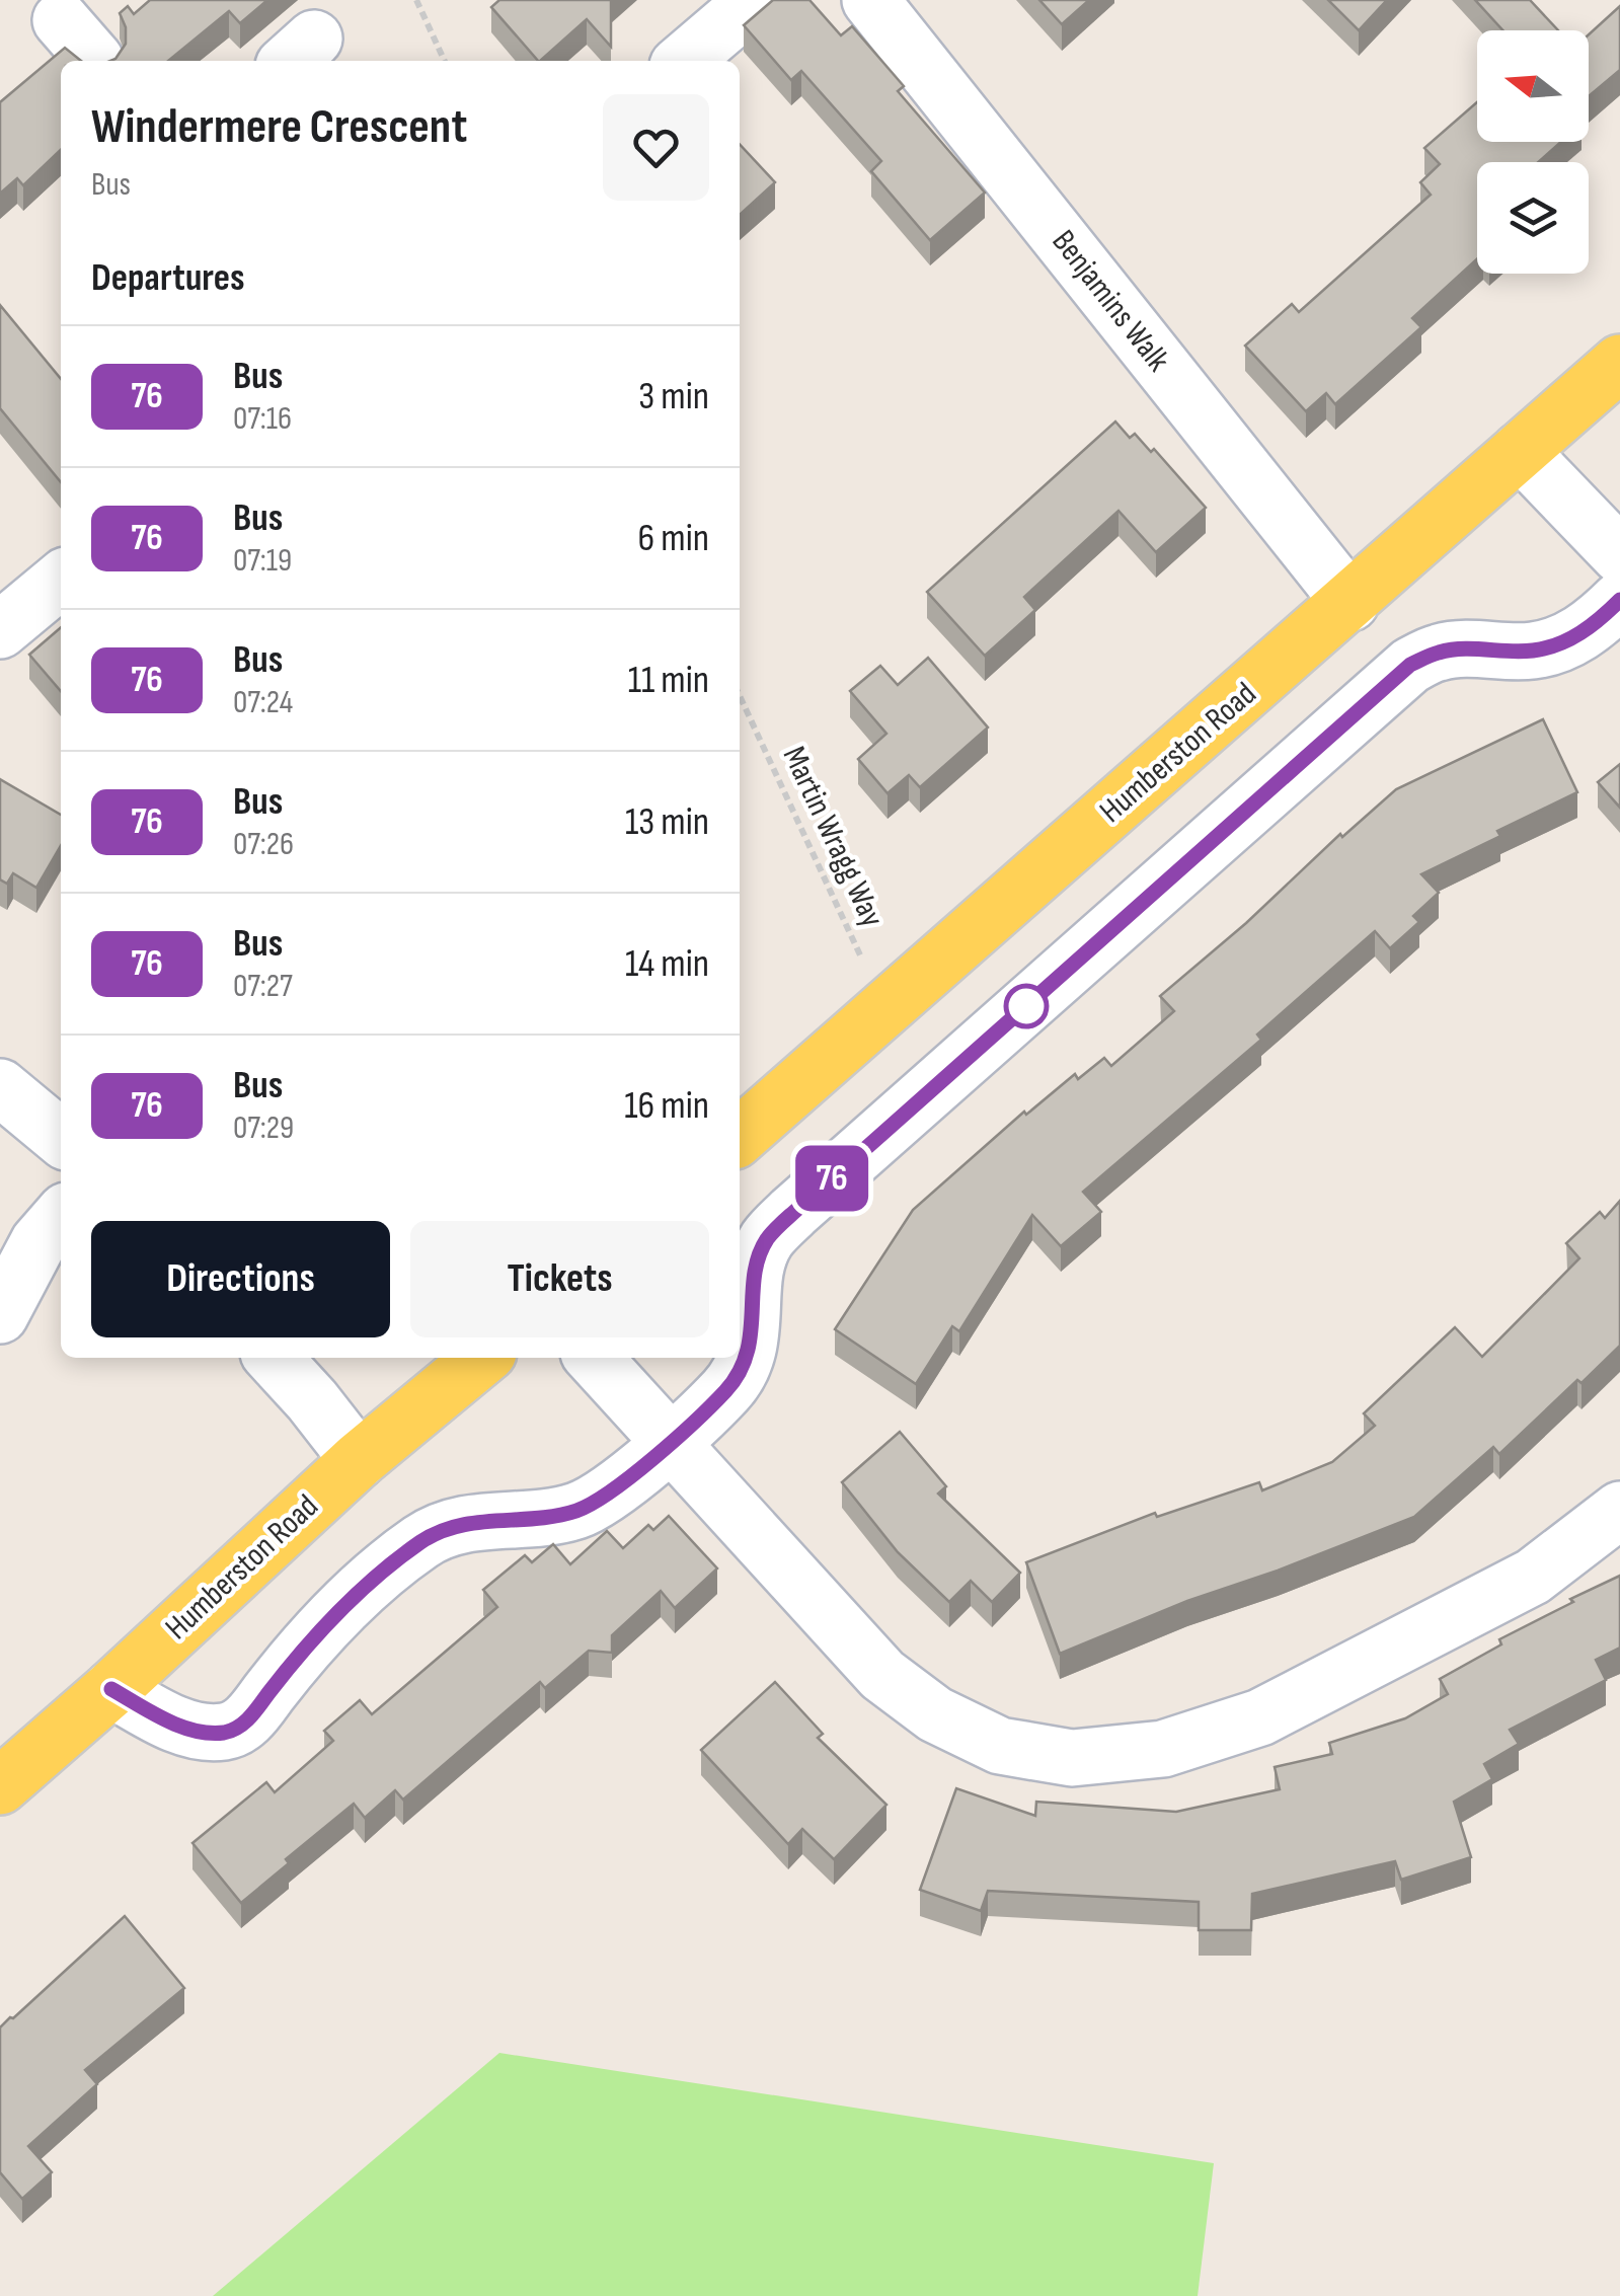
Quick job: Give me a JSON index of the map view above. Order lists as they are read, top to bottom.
{
  "streets": {
    "main road": ["Humberston Road"],
    "street": ["Benjamins Walk"],
    "path": ["Martin Wragg Way"]
  },
  "crossings": [
    ["Benjamins Walk", "Humberston Road"],
    ["Humberston Road", "Martin Wragg Way"]
  ],
  "lines": ["bus line 76"],
  "north": "left",
  "page": {
    "on_map": "76",
    "heading": [
      ["Windermere Crescent", "Bus"],
      "Departures"
    ],
    "list": [
      {
        "mark": "76",
        "name": "Bus",
        "note": "07:16",
        "value": "3 min"
      },
      {
        "mark": "76",
        "name": "Bus",
        "note": "07:19",
        "value": "6 min"
      },
      {
        "mark": "76",
        "name": "Bus",
        "note": "07:24",
        "value": "11 min"
      },
      {
        "mark": "76",
        "name": "Bus",
        "note": "07:26",
        "value": "13 min"
      },
      {
        "mark": "76",
        "name": "Bus",
        "note": "07:27",
        "value": "14 min"
      },
      {
        "mark": "76",
        "name": "Bus",
        "note": "07:29",
        "value": "16 min"
      }
    ],
    "buttons": ["Directions", "Tickets"]
  }
}
